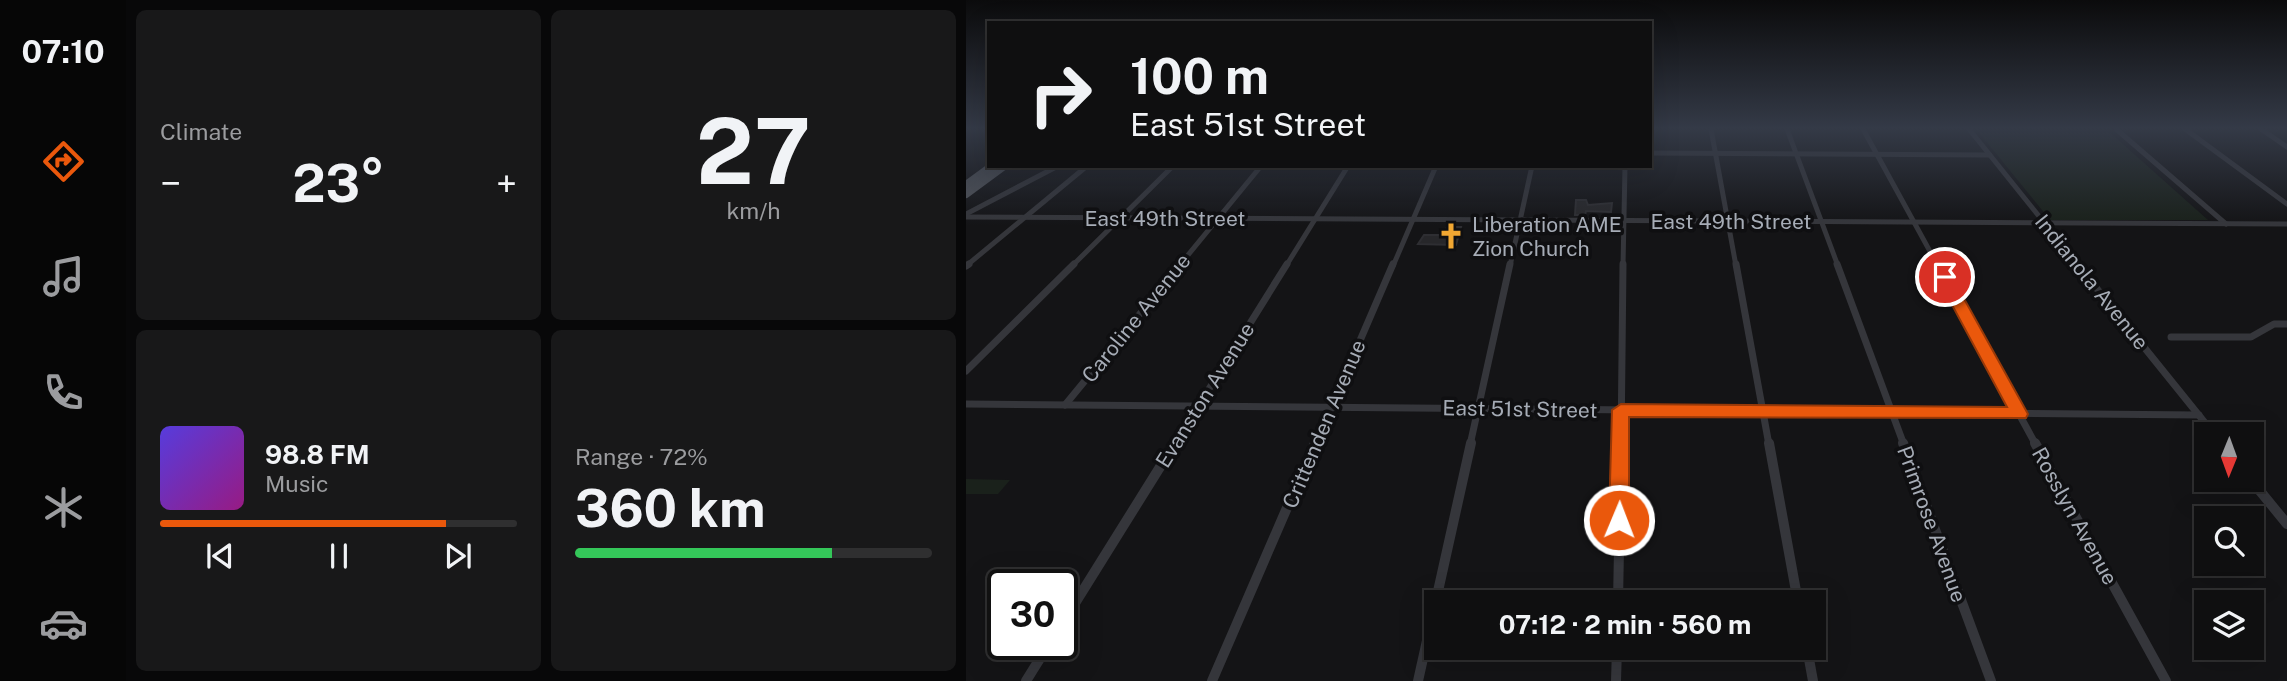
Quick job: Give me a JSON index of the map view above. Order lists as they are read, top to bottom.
{
  "streets": {
    "street": [
      "East 49th Street",
      "Indianola Avenue",
      "Caroline Avenue",
      "Evanston Avenue",
      "East 51st Street",
      "Crittenden Avenue",
      "Rosslyn Avenue",
      "Primrose Avenue"
    ]
  },
  "crossings": [
    ["East 49th Street", "Indianola Avenue"],
    ["East 49th Street", "Caroline Avenue"],
    ["East 49th Street", "Evanston Avenue"],
    ["East 49th Street", "Crittenden Avenue"],
    ["East 49th Street", "Rosslyn Avenue"],
    ["East 49th Street", "Primrose Avenue"],
    ["Indianola Avenue", "East 51st Street"],
    ["Caroline Avenue", "East 51st Street"],
    ["Evanston Avenue", "East 51st Street"],
    ["East 51st Street", "Crittenden Avenue"],
    ["East 51st Street", "Rosslyn Avenue"],
    ["East 51st Street", "Primrose Avenue"]
  ],
  "places": {
    "church": ["Liberation AME Zion Church"]
  },
  "north": "bottom",
  "page": {
    "tabs": "07:10",
    "tile": [
      "Climate",
      ["27", "km/h"],
      ["Range · 72%", "360 km"]
    ],
    "turn": ["100 m", "East 51st Street"],
    "heat": ["−", "23°", "+"],
    "song": ["98.8 FM", "Music"],
    "limit": "30",
    "trip": "07:12 · 2 min · 560 m"
  }
}
